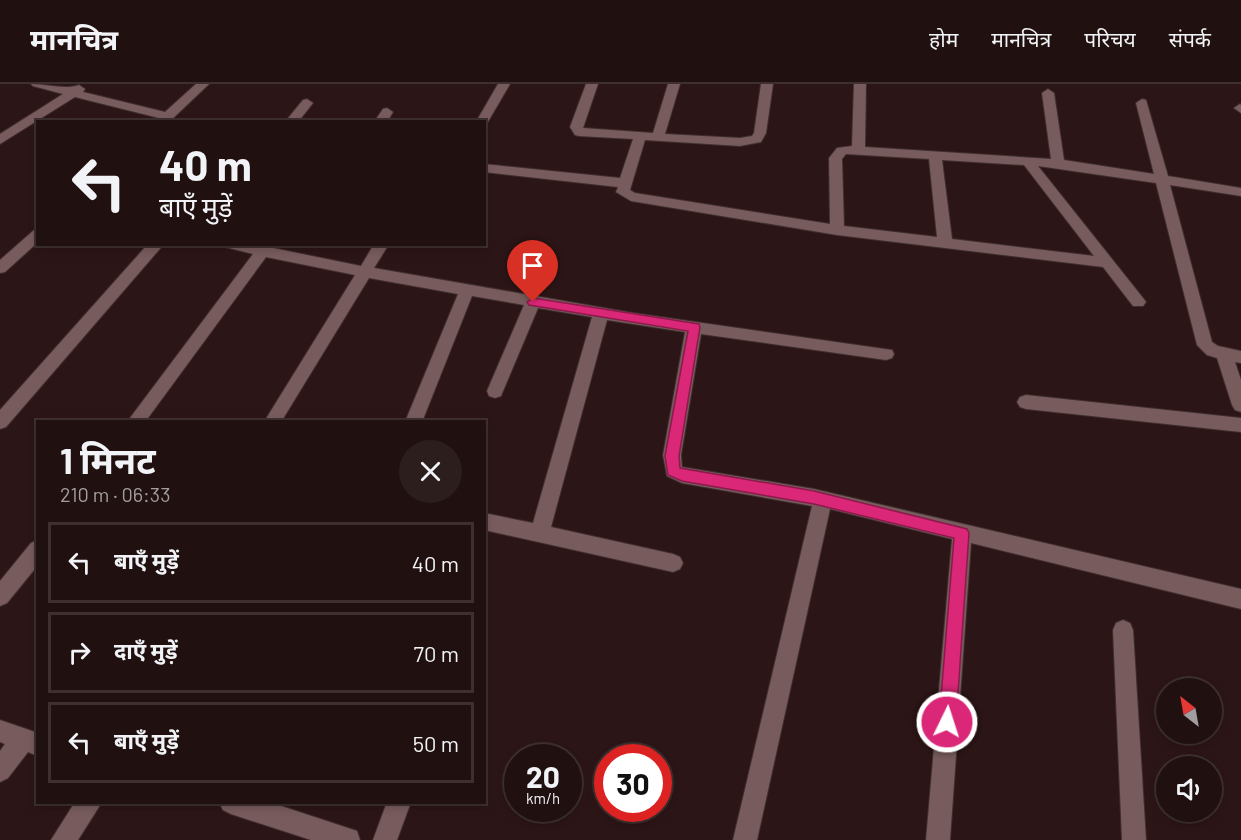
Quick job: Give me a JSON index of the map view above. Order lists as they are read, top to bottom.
{
  "north": "top left",
  "page": {
    "header": "मानचित्र",
    "nav": [
      "होम",
      "मानचित्र",
      "परिचय",
      "संपर्क"
    ],
    "turn": ["40 m", "बाएँ मुड़ें"],
    "heading": ["1 मिनट", "210 m · 06:33"],
    "list": [
      {
        "name": "बाएँ मुड़ें",
        "value": "40 m"
      },
      {
        "name": "दाएँ मुड़ें",
        "value": "70 m"
      },
      {
        "name": "बाएँ मुड़ें",
        "value": "50 m"
      }
    ],
    "speed": "20 km/h",
    "limit": "30"
  }
}
